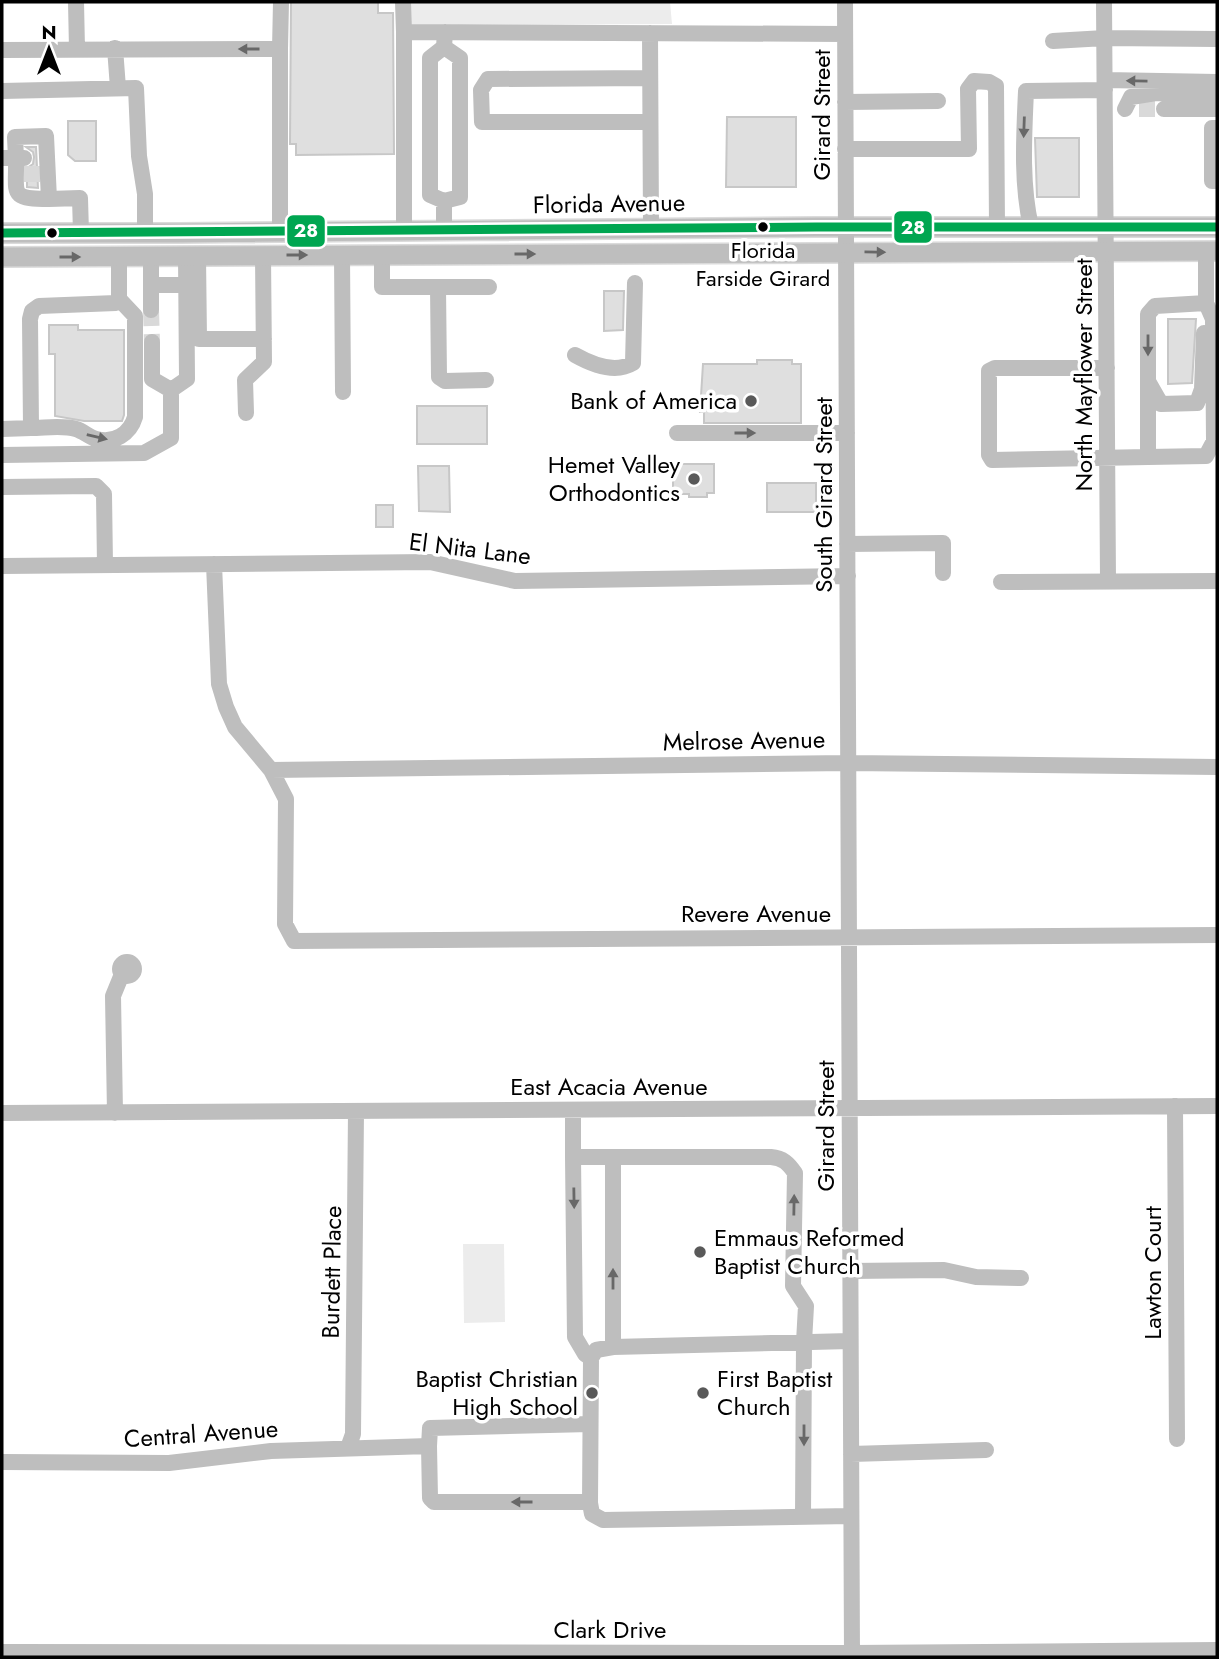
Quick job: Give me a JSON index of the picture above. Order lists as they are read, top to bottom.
{
  "streets": {
    "main road": ["Florida Avenue"],
    "street": [
      "Girard Street",
      "North Mayflower Street",
      "South Girard Street",
      "El Nita Lane",
      "Melrose Avenue",
      "Revere Avenue",
      "East Acacia Avenue",
      "Burdett Place",
      "Lawton Court",
      "Central Avenue",
      "Clark Drive"
    ]
  },
  "crossings": [
    ["Girard Street", "Florida Avenue"],
    ["Girard Street", "South Girard Street"],
    ["Girard Street", "Melrose Avenue"],
    ["Girard Street", "Revere Avenue"],
    ["Girard Street", "East Acacia Avenue"],
    ["Girard Street", "Clark Drive"],
    ["Florida Avenue", "North Mayflower Street"],
    ["Florida Avenue", "South Girard Street"],
    ["South Girard Street", "El Nita Lane"],
    ["South Girard Street", "Melrose Avenue"],
    ["Melrose Avenue", "Revere Avenue"],
    ["East Acacia Avenue", "Burdett Place"],
    ["East Acacia Avenue", "Lawton Court"],
    ["Burdett Place", "Central Avenue"]
  ],
  "places": [
    "Florida Farside Girard",
    "Bank of America",
    "Hemet Valley Orthodontics",
    "Emmaus Reformed Baptist Church",
    "Baptist Christian High School",
    "First Baptist Church"
  ],
  "lines": ["transit line 28"],
  "north": "top"
}
